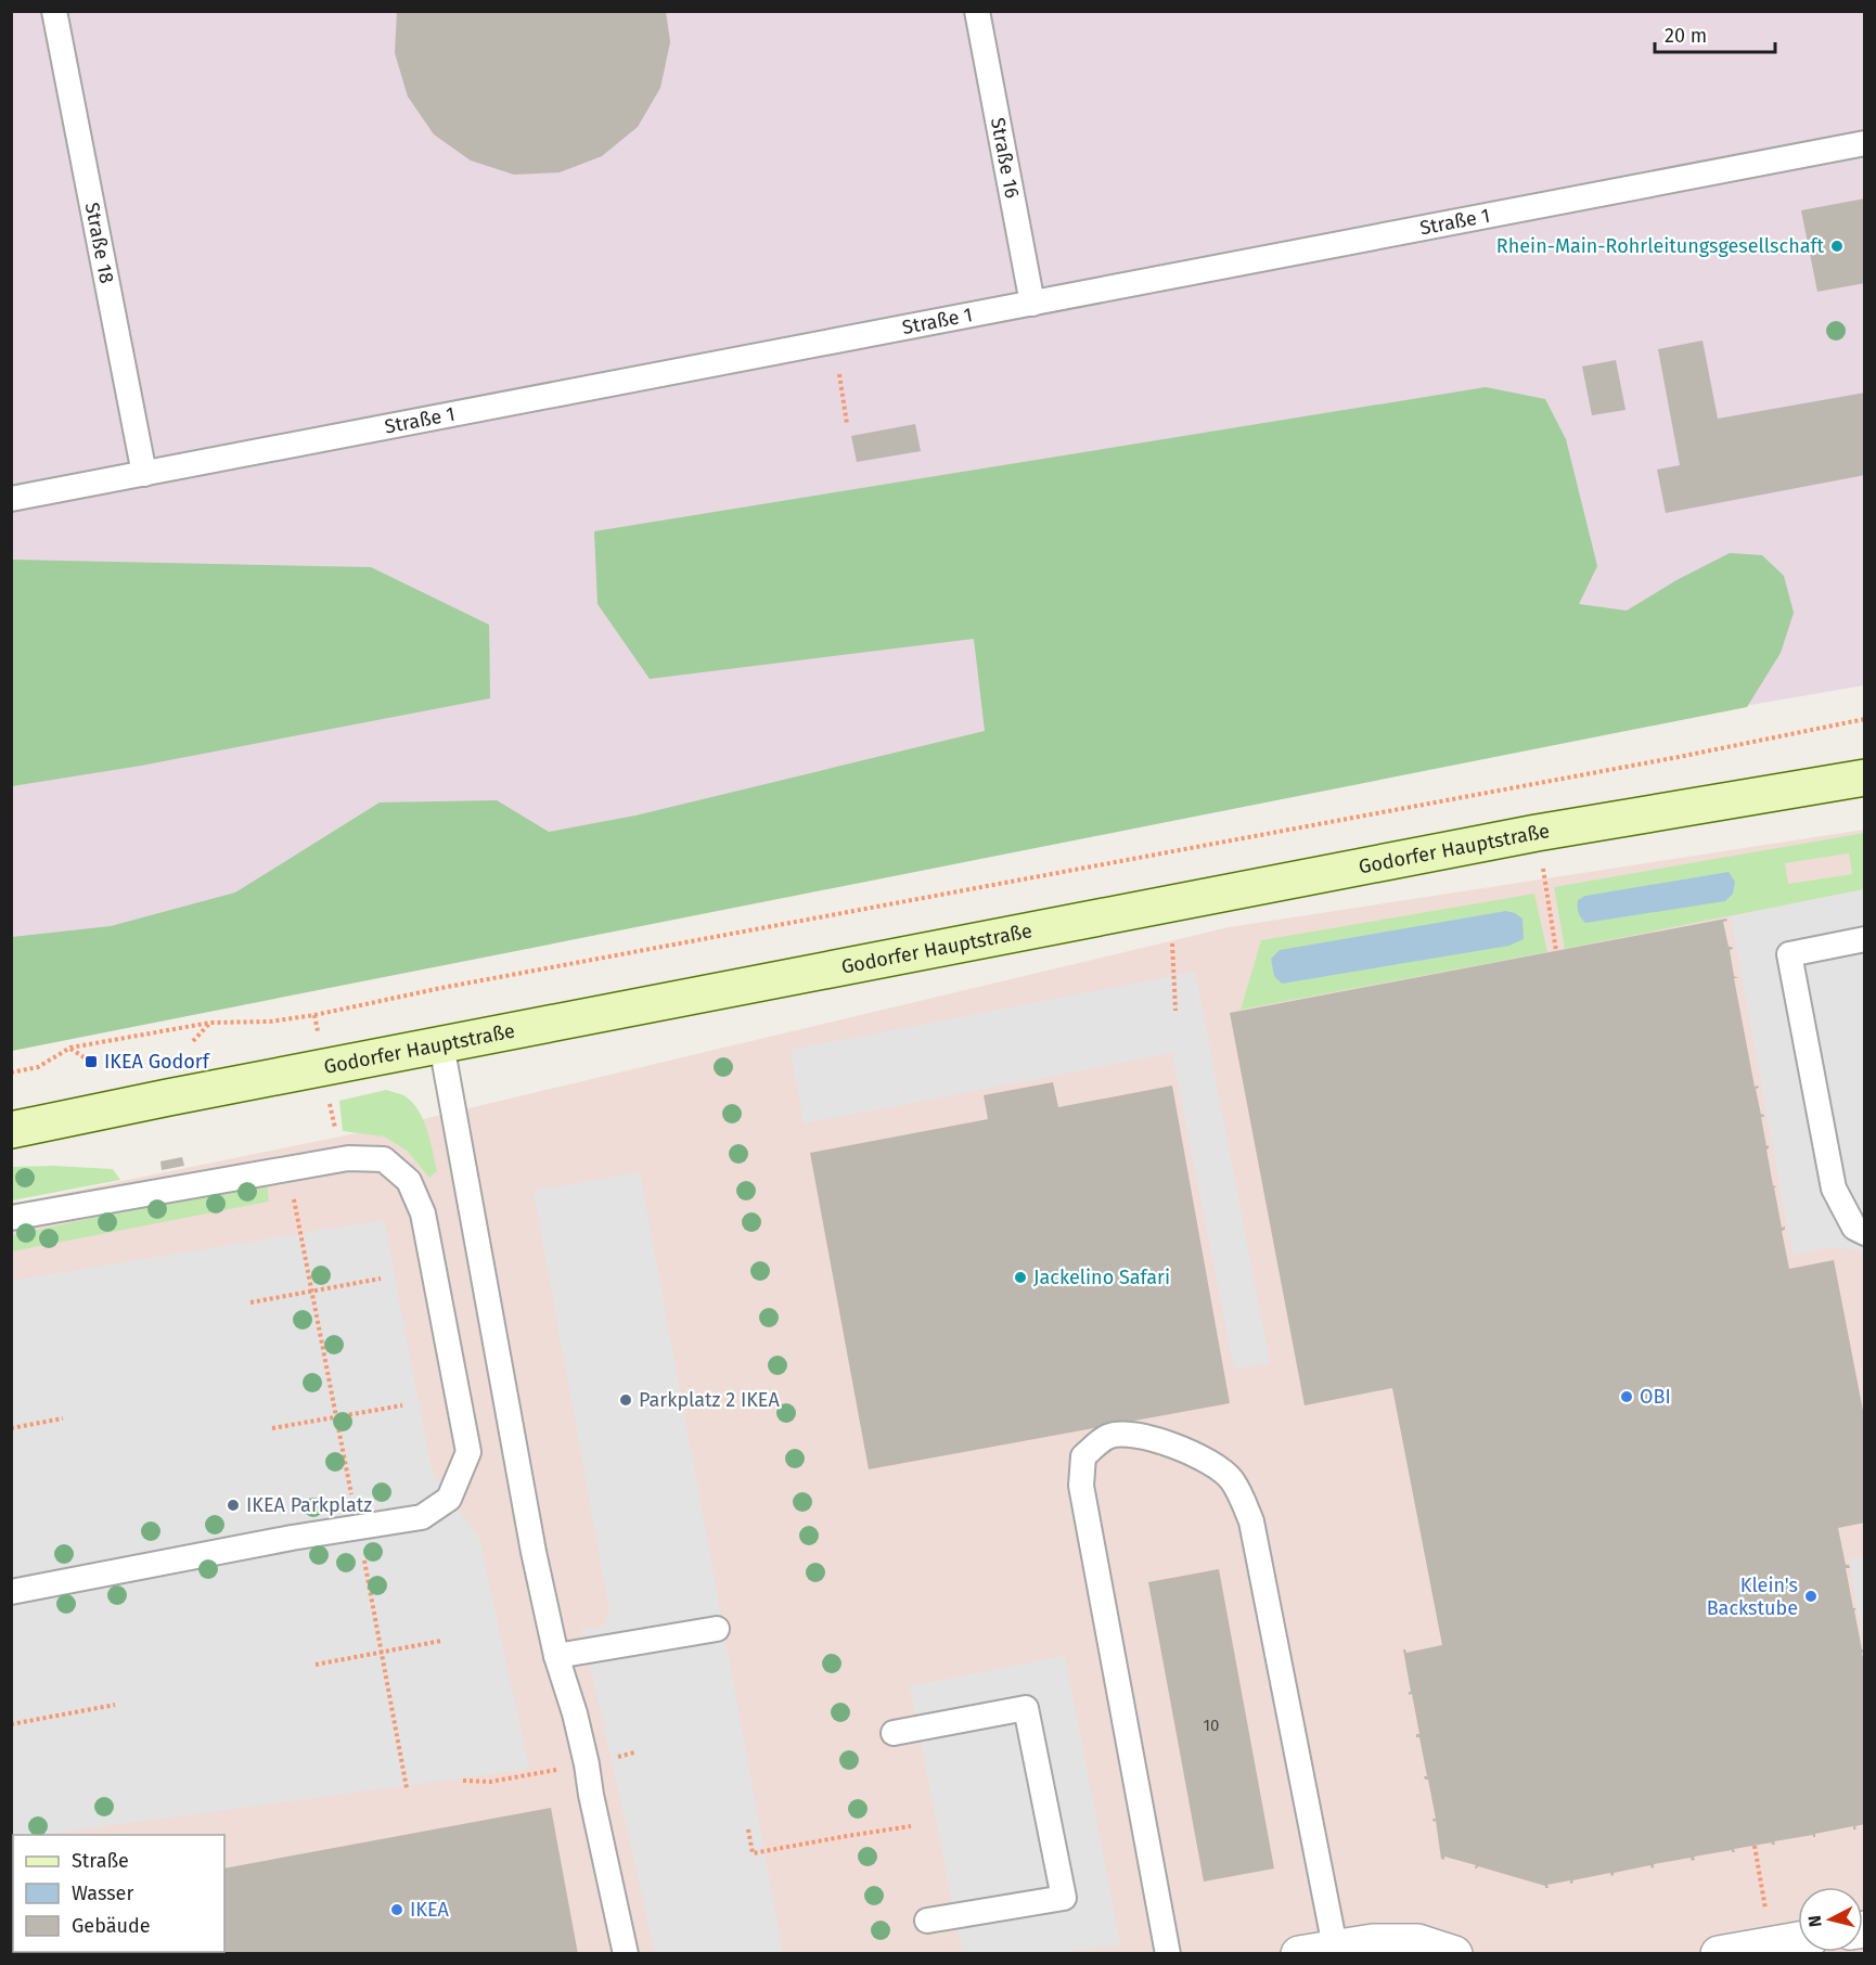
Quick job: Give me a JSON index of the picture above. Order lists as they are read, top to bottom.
{
  "streets": {
    "main road": ["Godorfer Hauptstraße"],
    "lane": ["Straße 16", "Straße 1", "Straße 18"]
  },
  "crossings": [
    ["Straße 16", "Straße 1"],
    ["Straße 1", "Straße 18"]
  ],
  "places": {
    "other": [
      "Rhein-Main-Rohrleitungsgesellschaft",
      "Jackelino Safari",
      "OBI",
      "Parkplatz 2 IKEA",
      "IKEA Parkplatz",
      "Klein's Backstube",
      "IKEA"
    ],
    "transit": ["IKEA Godorf"]
  },
  "house_numbers": ["10"],
  "legend": ["Straße", "Wasser", "Gebäude"],
  "scale_bar": "20 m",
  "north": "left"
}
